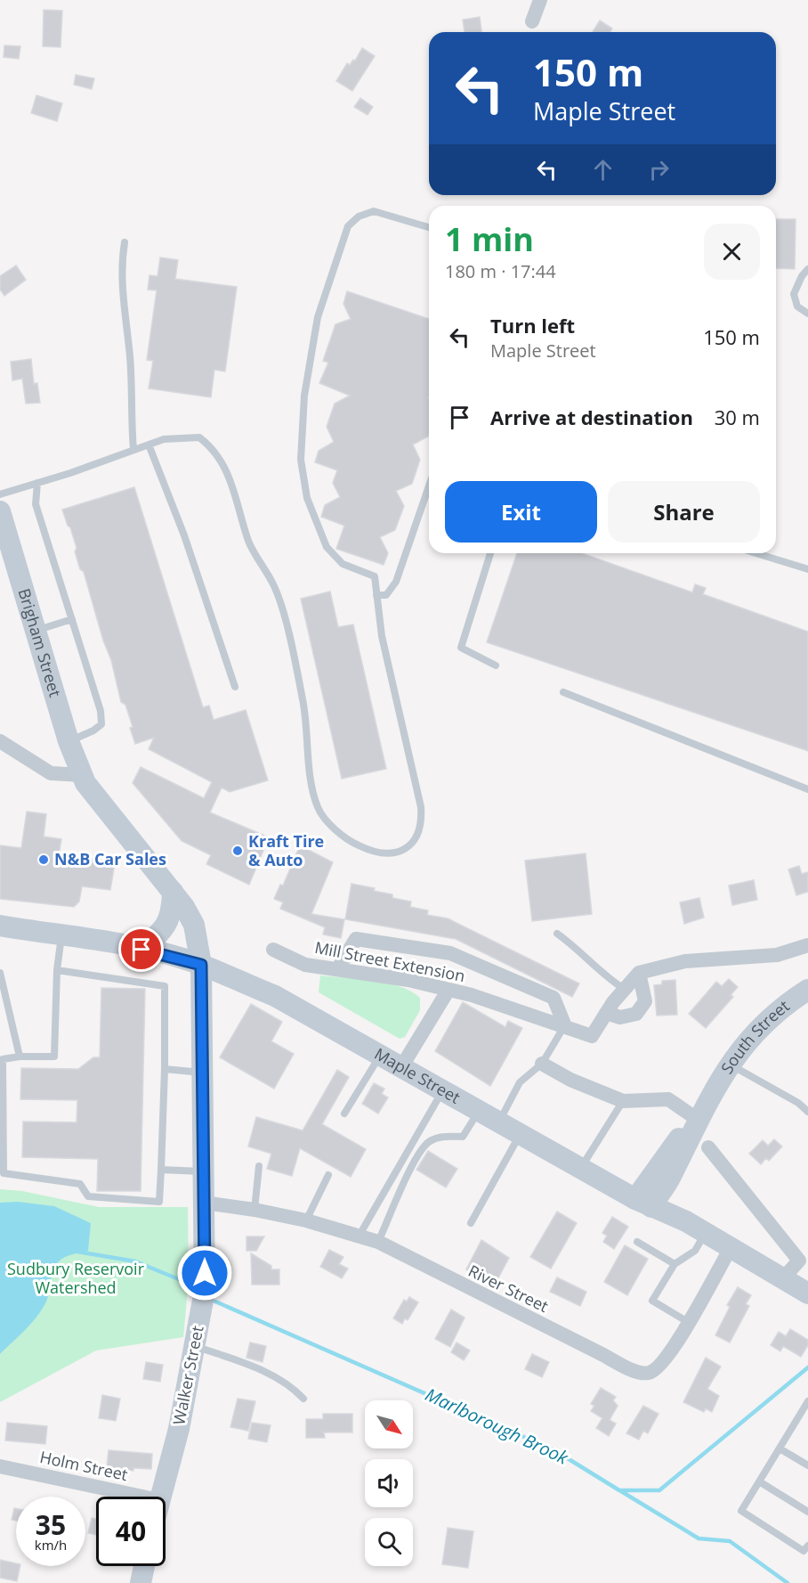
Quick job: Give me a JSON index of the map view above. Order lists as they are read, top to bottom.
{
  "streets": {
    "main road": [
      "Brigham Street",
      "South Street",
      "Maple Street",
      "Walker Street"
    ],
    "street": ["Mill Street Extension", "River Street", "Holm Street"]
  },
  "crossings": [
    ["Brigham Street", "Walker Street"],
    ["South Street", "Maple Street"],
    ["Maple Street", "River Street"],
    ["Maple Street", "Walker Street"],
    ["River Street", "Walker Street"]
  ],
  "water": ["Marlborough Brook"],
  "parks": ["Sudbury Reservoir Watershed"],
  "places": ["Kraft Tire & Auto", "N&B Car Sales"],
  "north": "bottom right",
  "page": {
    "turn": ["150 m", "Maple Street"],
    "heading": ["1 min", "180 m · 17:44"],
    "list": [
      {
        "name": "Turn left",
        "note": "Maple Street",
        "value": "150 m"
      },
      {
        "name": "Arrive at destination",
        "value": "30 m"
      }
    ],
    "buttons": ["Exit", "Share"],
    "speed": "35 km/h",
    "limit": "40"
  }
}
